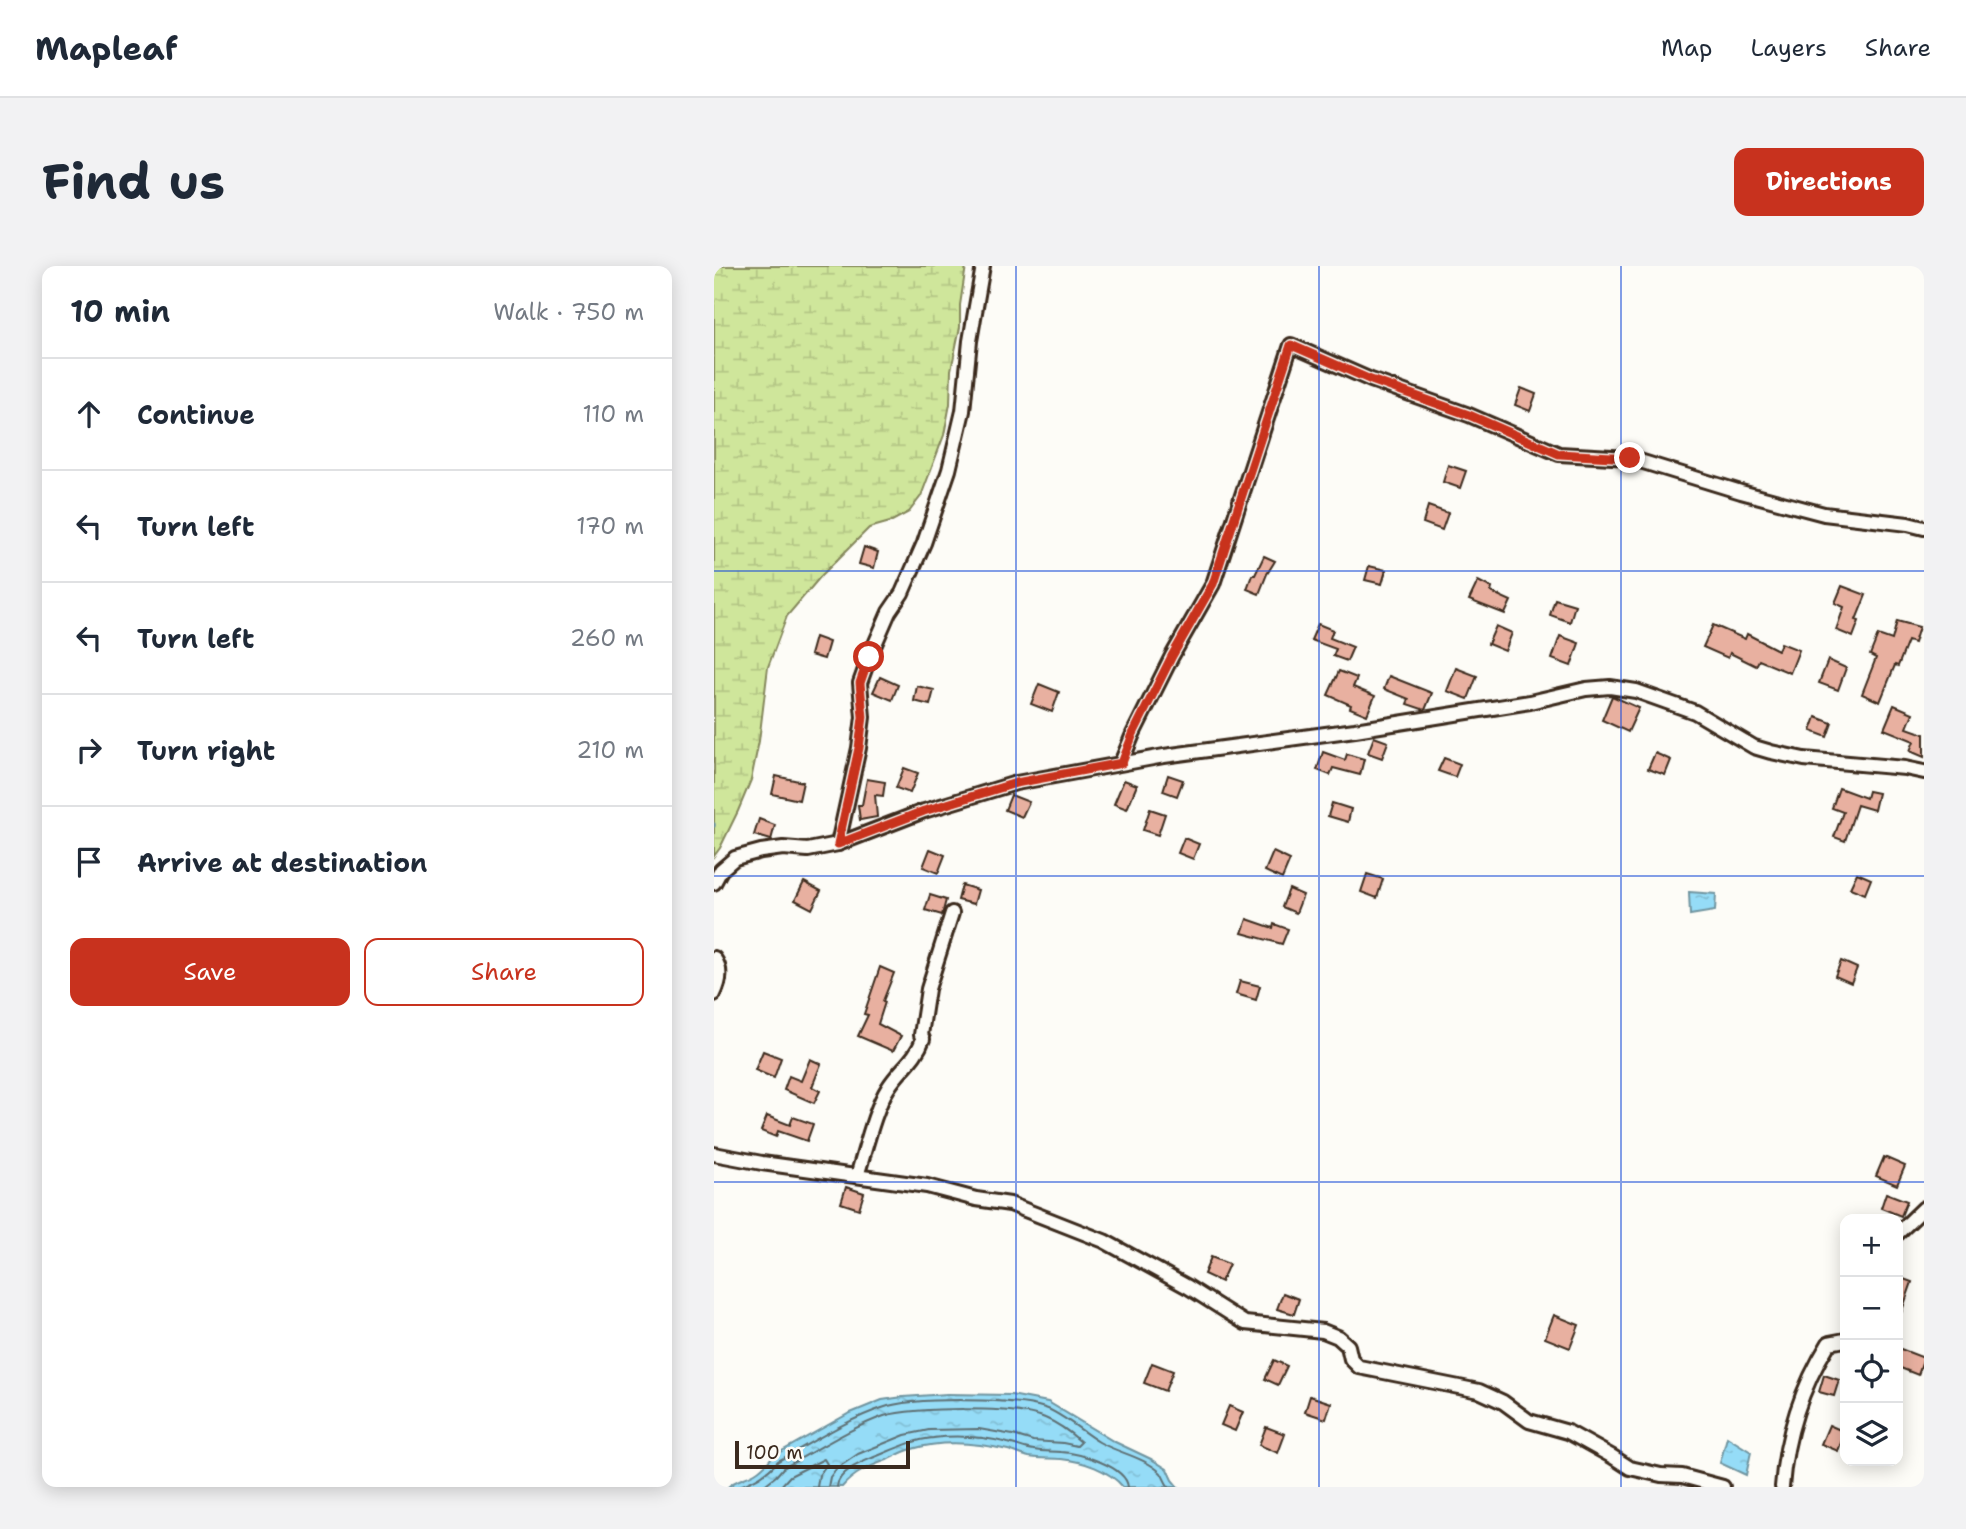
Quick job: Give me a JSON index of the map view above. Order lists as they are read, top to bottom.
{
  "scale_bar": "100 m",
  "page": {
    "header": "Mapleaf",
    "nav": ["Map", "Layers", "Share"],
    "buttons": [
      "Directions",
      ["Save", "Share"]
    ],
    "title": "Find us",
    "heading": ["10 min", "Walk · 750 m"],
    "list": [
      ["Continue", "110 m"],
      ["Turn left", "170 m"],
      ["Turn left", "260 m"],
      ["Turn right", "210 m"],
      "Arrive at destination"
    ],
    "map_buttons": ["+", "−"],
    "scale": "100 m"
  }
}
